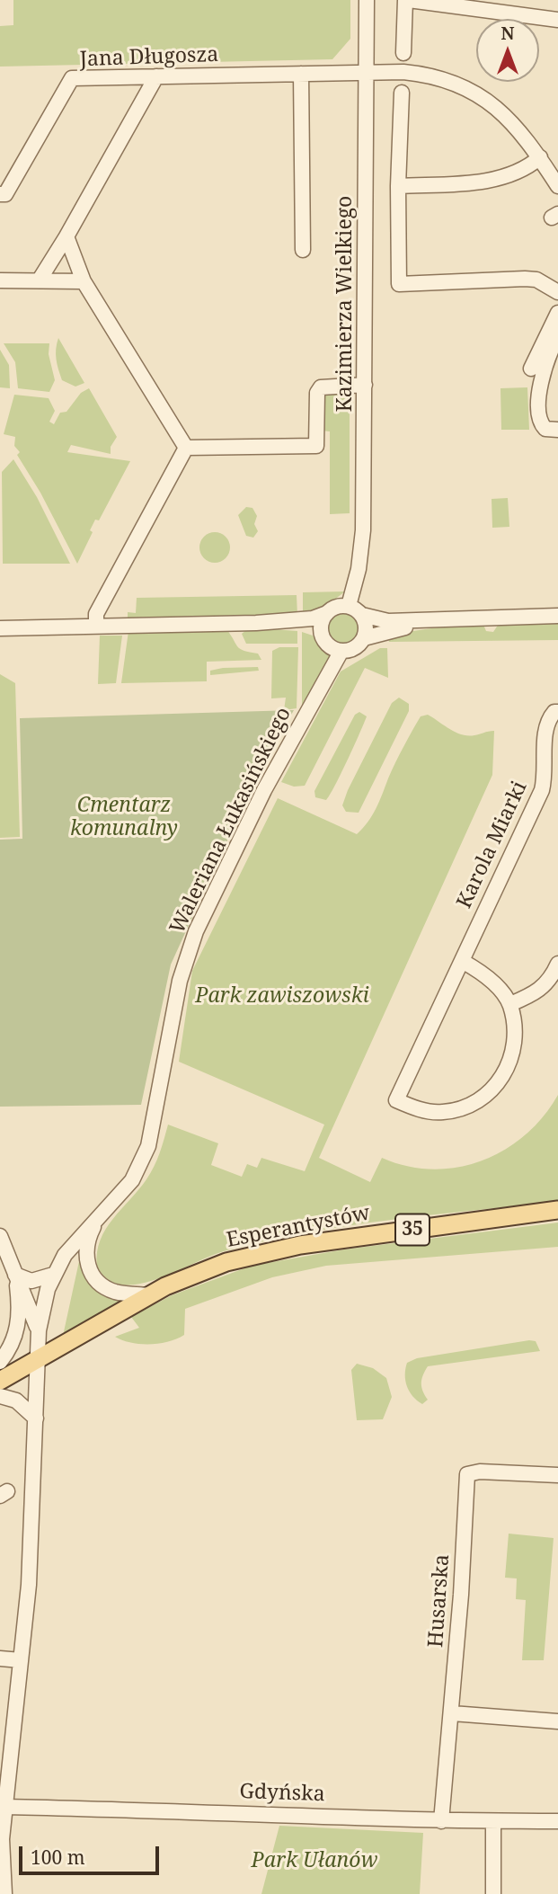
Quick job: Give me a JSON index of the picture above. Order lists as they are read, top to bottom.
{
  "streets": {
    "main road": ["Esperantystów", "35"],
    "street": [
      "Jana Długosza",
      "Kazimierza Wielkiego",
      "Waleriana Łukasińskiego",
      "Karola Miarki",
      "Husarska",
      "Gdyńska"
    ]
  },
  "crossings": [
    ["Jana Długosza", "Kazimierza Wielkiego"],
    ["Kazimierza Wielkiego", "Waleriana Łukasińskiego"],
    ["Waleriana Łukasińskiego", "Esperantystów"],
    ["Waleriana Łukasińskiego", "Gdyńska"],
    ["Husarska", "Gdyńska"]
  ],
  "parks": ["Cmentarz komunalny", "Park zawiszowski", "Park Ułanów"],
  "scale_bar": "100 m",
  "north": "top"
}
